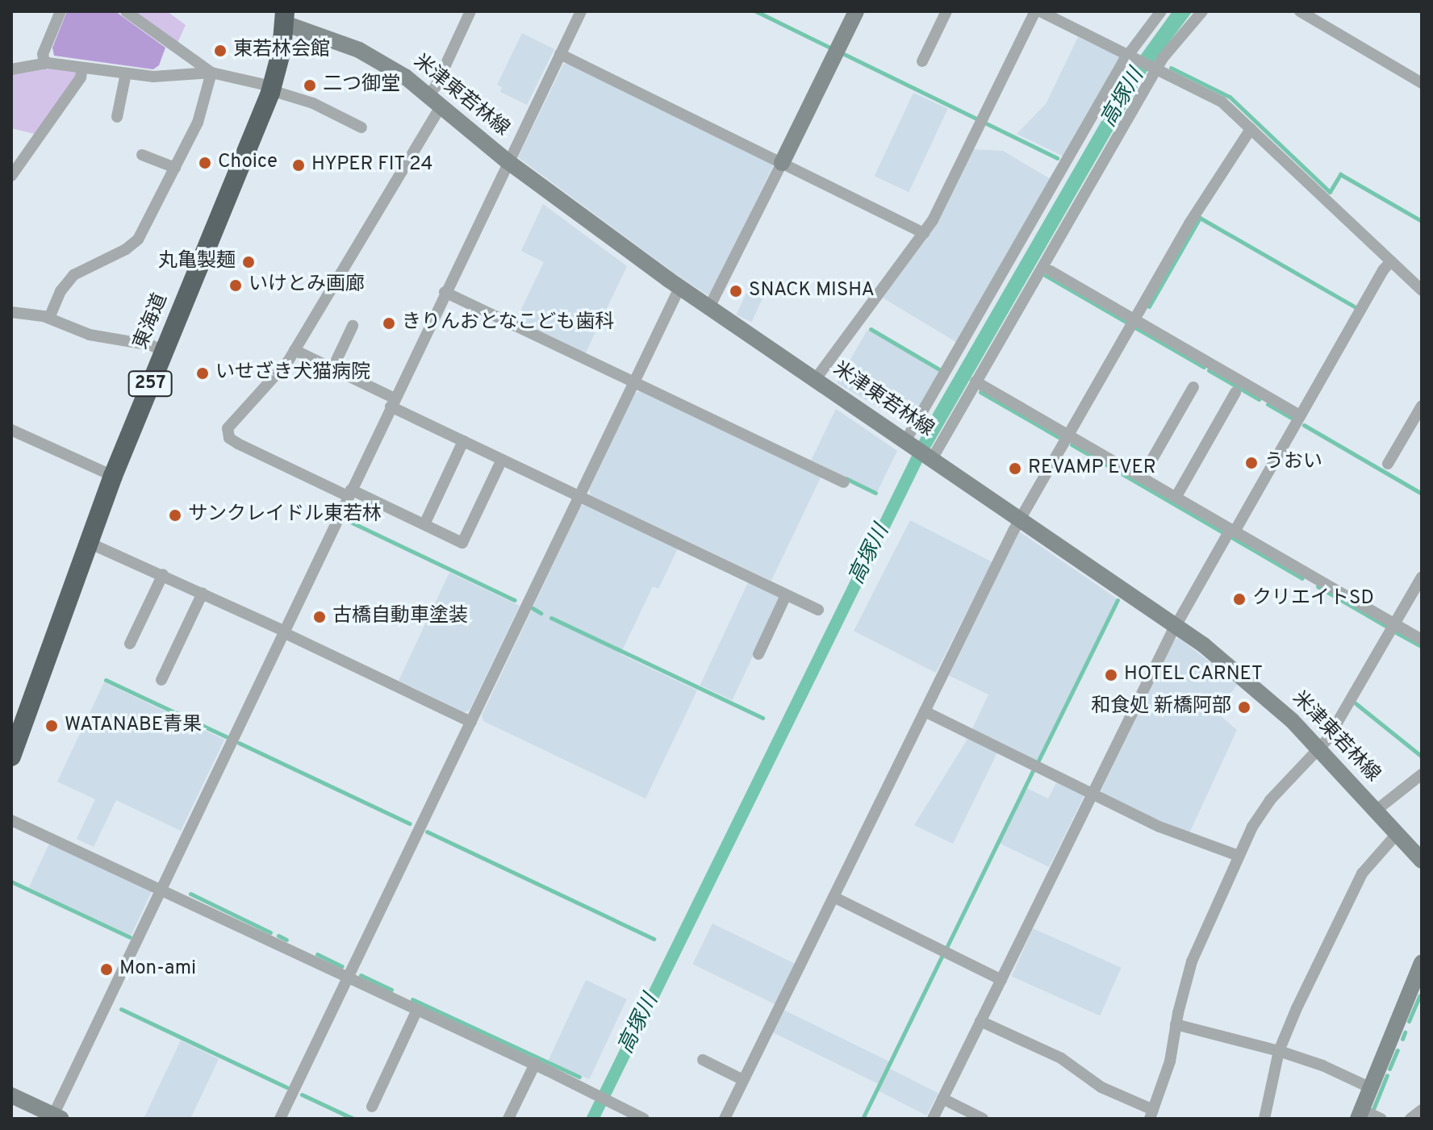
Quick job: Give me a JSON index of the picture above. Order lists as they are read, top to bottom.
{
  "streets": {
    "highway": ["東海道", "257"],
    "main road": ["米津東若林線"]
  },
  "crossings": [
    ["米津東若林線", "東海道"]
  ],
  "water": ["高塚川"],
  "places": [
    "東若林会館",
    "二つ御堂",
    "Choice",
    "HYPER FIT 24",
    "丸亀製麺",
    "いけとみ画廊",
    "SNACK MISHA",
    "きりんおとなこども歯科",
    "いせざき犬猫病院",
    "うおい",
    "REVAMP EVER",
    "サンクレイドル東若林",
    "クリエイトSD",
    "古橋自動車塗装",
    "HOTEL CARNET",
    "和食処 新橋阿部",
    "WATANABE青果",
    "Mon-ami"
  ]
}
